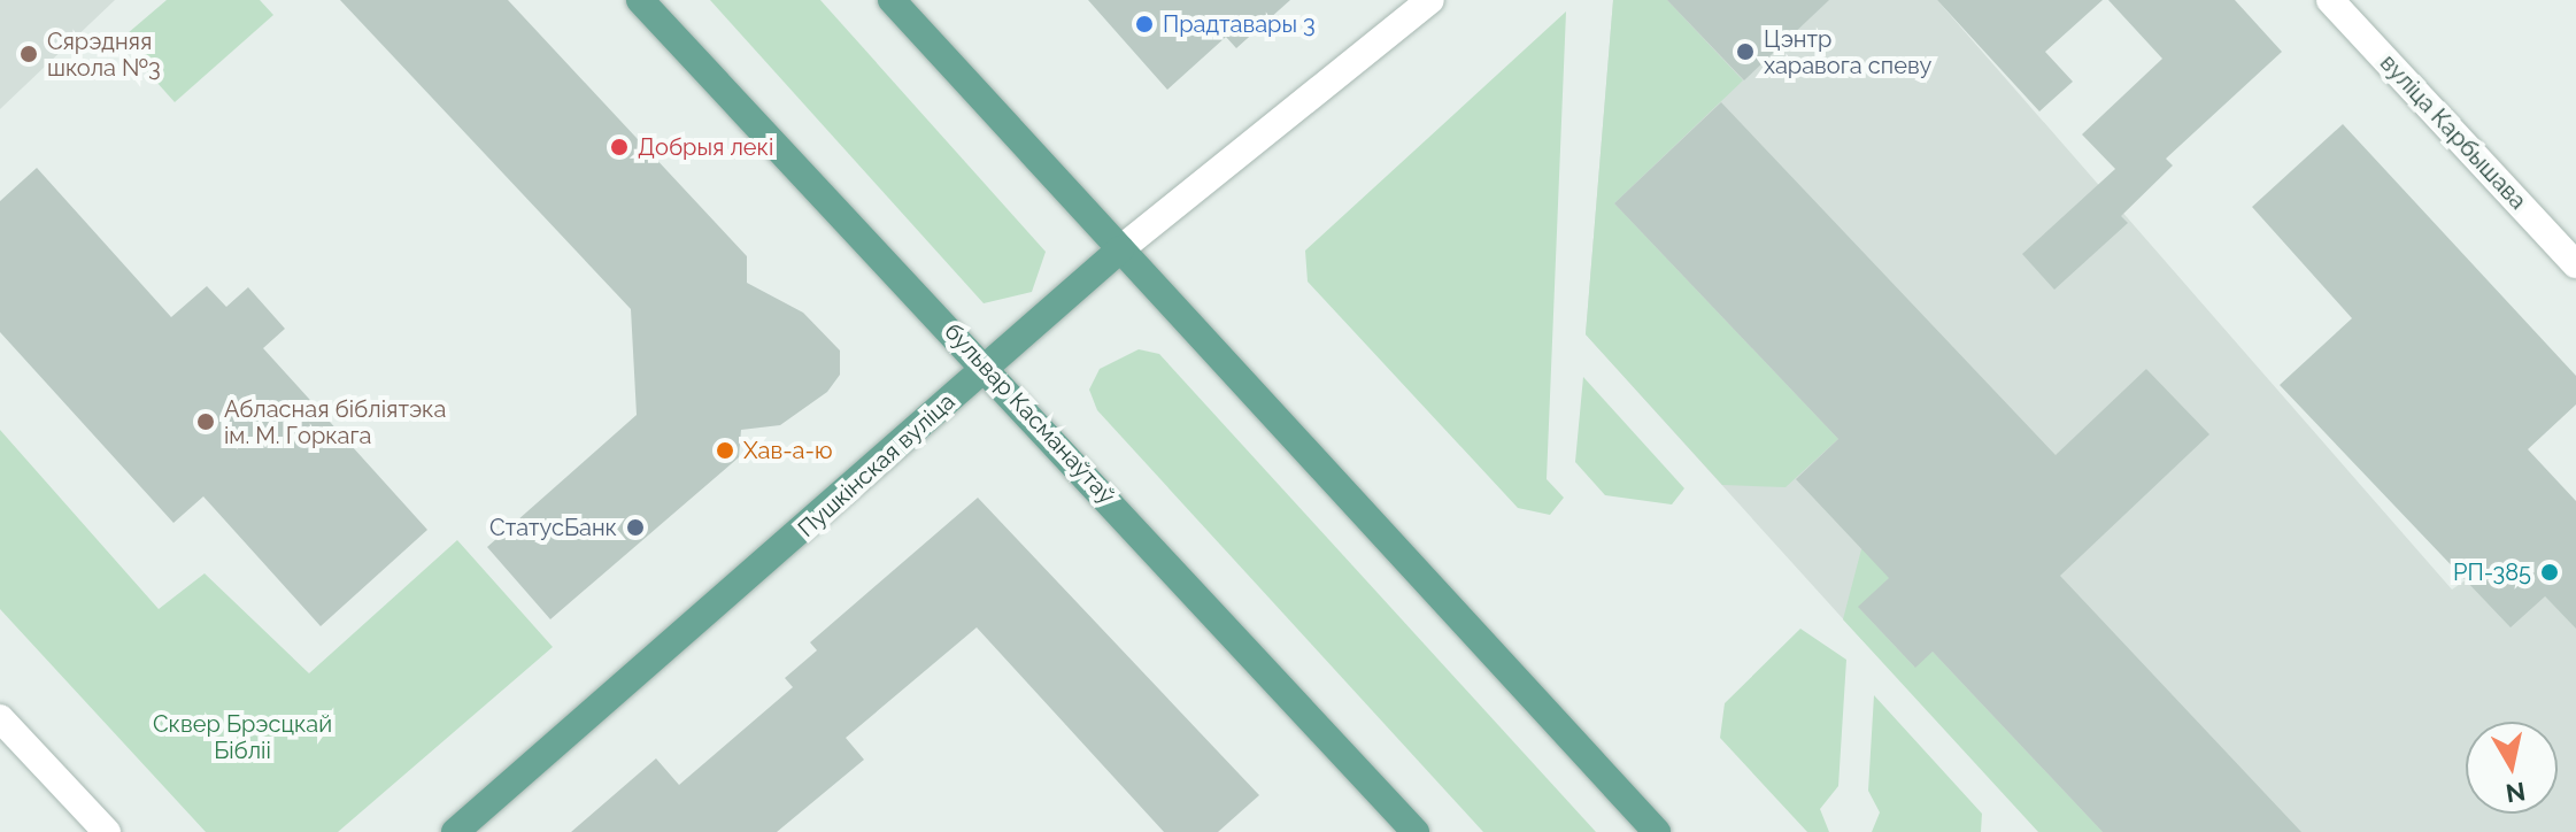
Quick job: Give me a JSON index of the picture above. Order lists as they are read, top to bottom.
{
  "streets": {
    "main road": ["бульвар Касманаўтаў", "Пушкінская вуліца"],
    "street": ["вуліца Карбышава"]
  },
  "crossings": [
    ["бульвар Касманаўтаў", "Пушкінская вуліца"]
  ],
  "parks": ["Сквер Брэсцкай Бібліі"],
  "places": [
    "Прадтавары 3",
    "Цэнтр харавога спеву",
    "Сярэдняя школа №3",
    "Добрыя лекі",
    "Абласная бібліятэка ім. М. Горкага",
    "Хав-а-ю",
    "СтатусБанк",
    "РП-385"
  ],
  "north": "bottom"
}
